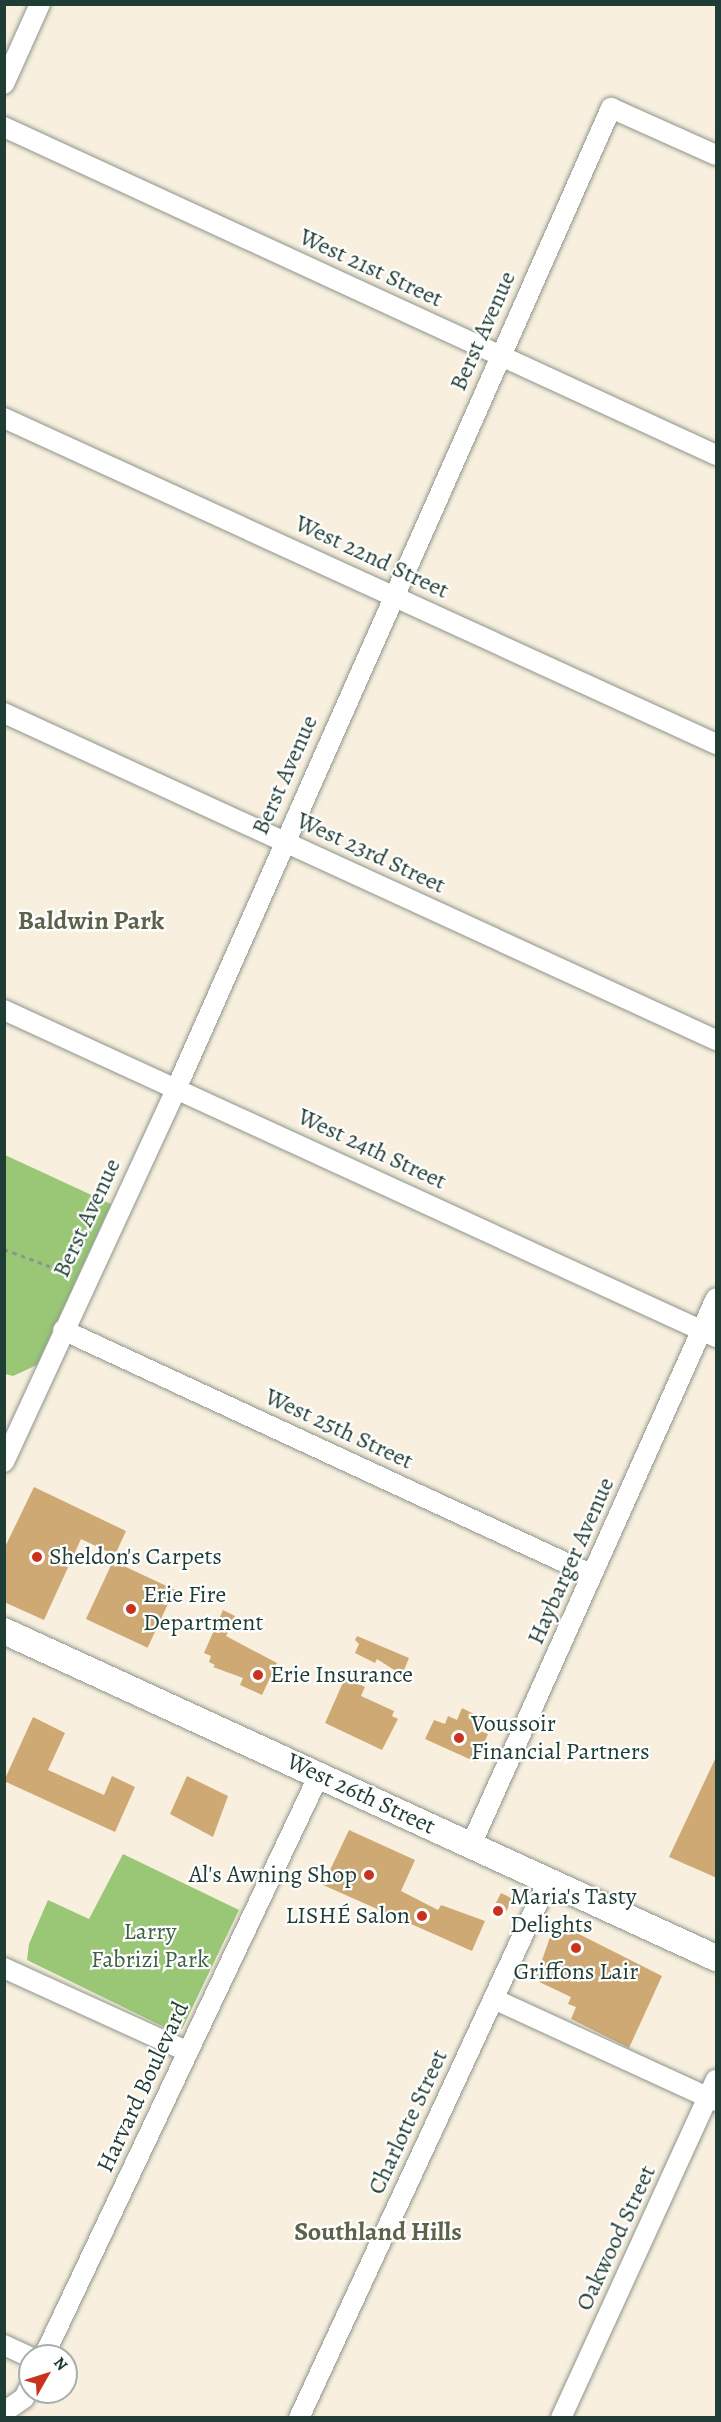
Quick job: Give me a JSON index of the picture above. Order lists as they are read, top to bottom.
{
  "streets": {
    "main road": ["West 26th Street"],
    "street": [
      "West 21st Street",
      "Berst Avenue",
      "West 22nd Street",
      "West 23rd Street",
      "West 24th Street",
      "West 25th Street",
      "Haybarger Avenue",
      "Harvard Boulevard",
      "Charlotte Street",
      "Oakwood Street"
    ]
  },
  "crossings": [
    ["West 21st Street", "Berst Avenue"],
    ["Berst Avenue", "West 22nd Street"],
    ["Berst Avenue", "West 23rd Street"],
    ["Berst Avenue", "West 24th Street"],
    ["Berst Avenue", "West 25th Street"],
    ["West 24th Street", "Haybarger Avenue"],
    ["West 25th Street", "Haybarger Avenue"],
    ["Haybarger Avenue", "West 26th Street"],
    ["West 26th Street", "Harvard Boulevard"],
    ["West 26th Street", "Charlotte Street"]
  ],
  "districts": ["Baldwin Park", "Southland Hills"],
  "parks": ["Larry Fabrizi Park"],
  "places": [
    "Sheldon's Carpets",
    "Erie Fire Department",
    "Erie Insurance",
    "Voussoir Financial Partners",
    "Al's Awning Shop",
    "Maria's Tasty Delights",
    "LISHÉ Salon",
    "Griffons Lair"
  ],
  "north": "top right"
}
